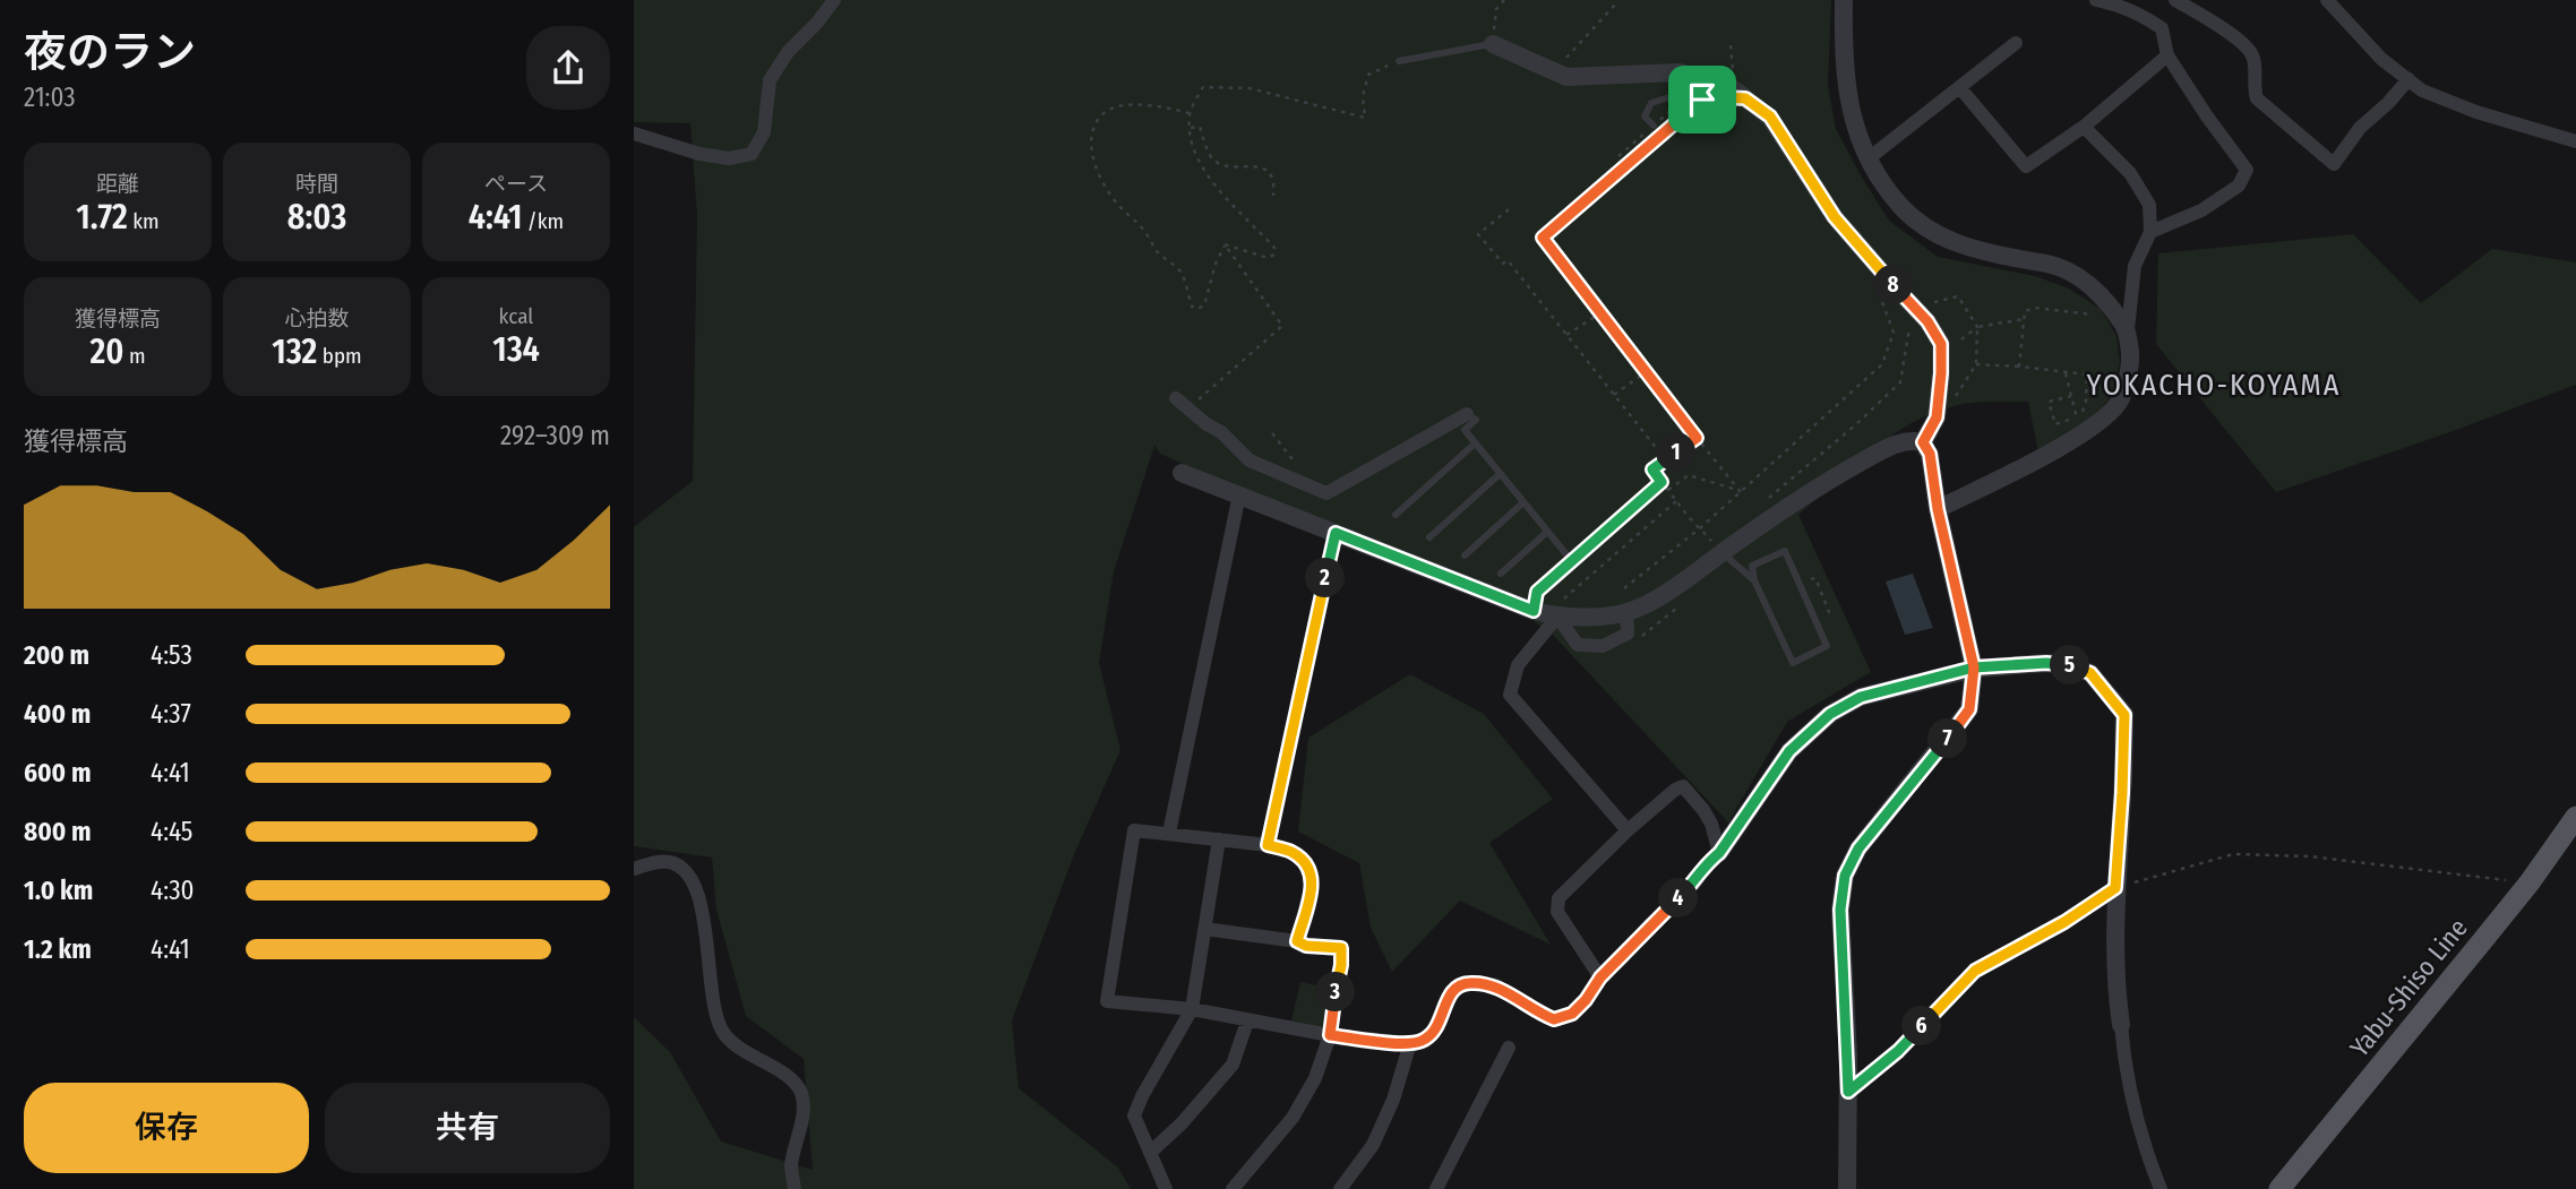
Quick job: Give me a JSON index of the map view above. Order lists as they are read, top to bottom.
{
  "streets": {
    "main road": ["Yabu-Shiso Line"]
  },
  "districts": ["YOKACHO-KOYAMA"],
  "page": {
    "heading": ["夜のラン", "21:03"],
    "stats": [
      ["距離", "1.72 km"],
      ["時間", "8:03"],
      ["ペース", "4:41 /km"],
      ["獲得標高", "20 m"],
      ["心拍数", "132 bpm"],
      ["kcal", "134"]
    ],
    "pins": [
      "8",
      "1",
      "2",
      "5",
      "7",
      "4",
      "3",
      "6"
    ],
    "chart": ["獲得標高", "292–309 m"],
    "list": [
      {
        "name": "200 m",
        "note": "4:53"
      },
      {
        "name": "400 m",
        "note": "4:37"
      },
      {
        "name": "600 m",
        "note": "4:41"
      },
      {
        "name": "800 m",
        "note": "4:45"
      },
      {
        "name": "1.0 km",
        "note": "4:30"
      },
      {
        "name": "1.2 km",
        "note": "4:41"
      }
    ],
    "buttons": ["保存", "共有"]
  }
}
